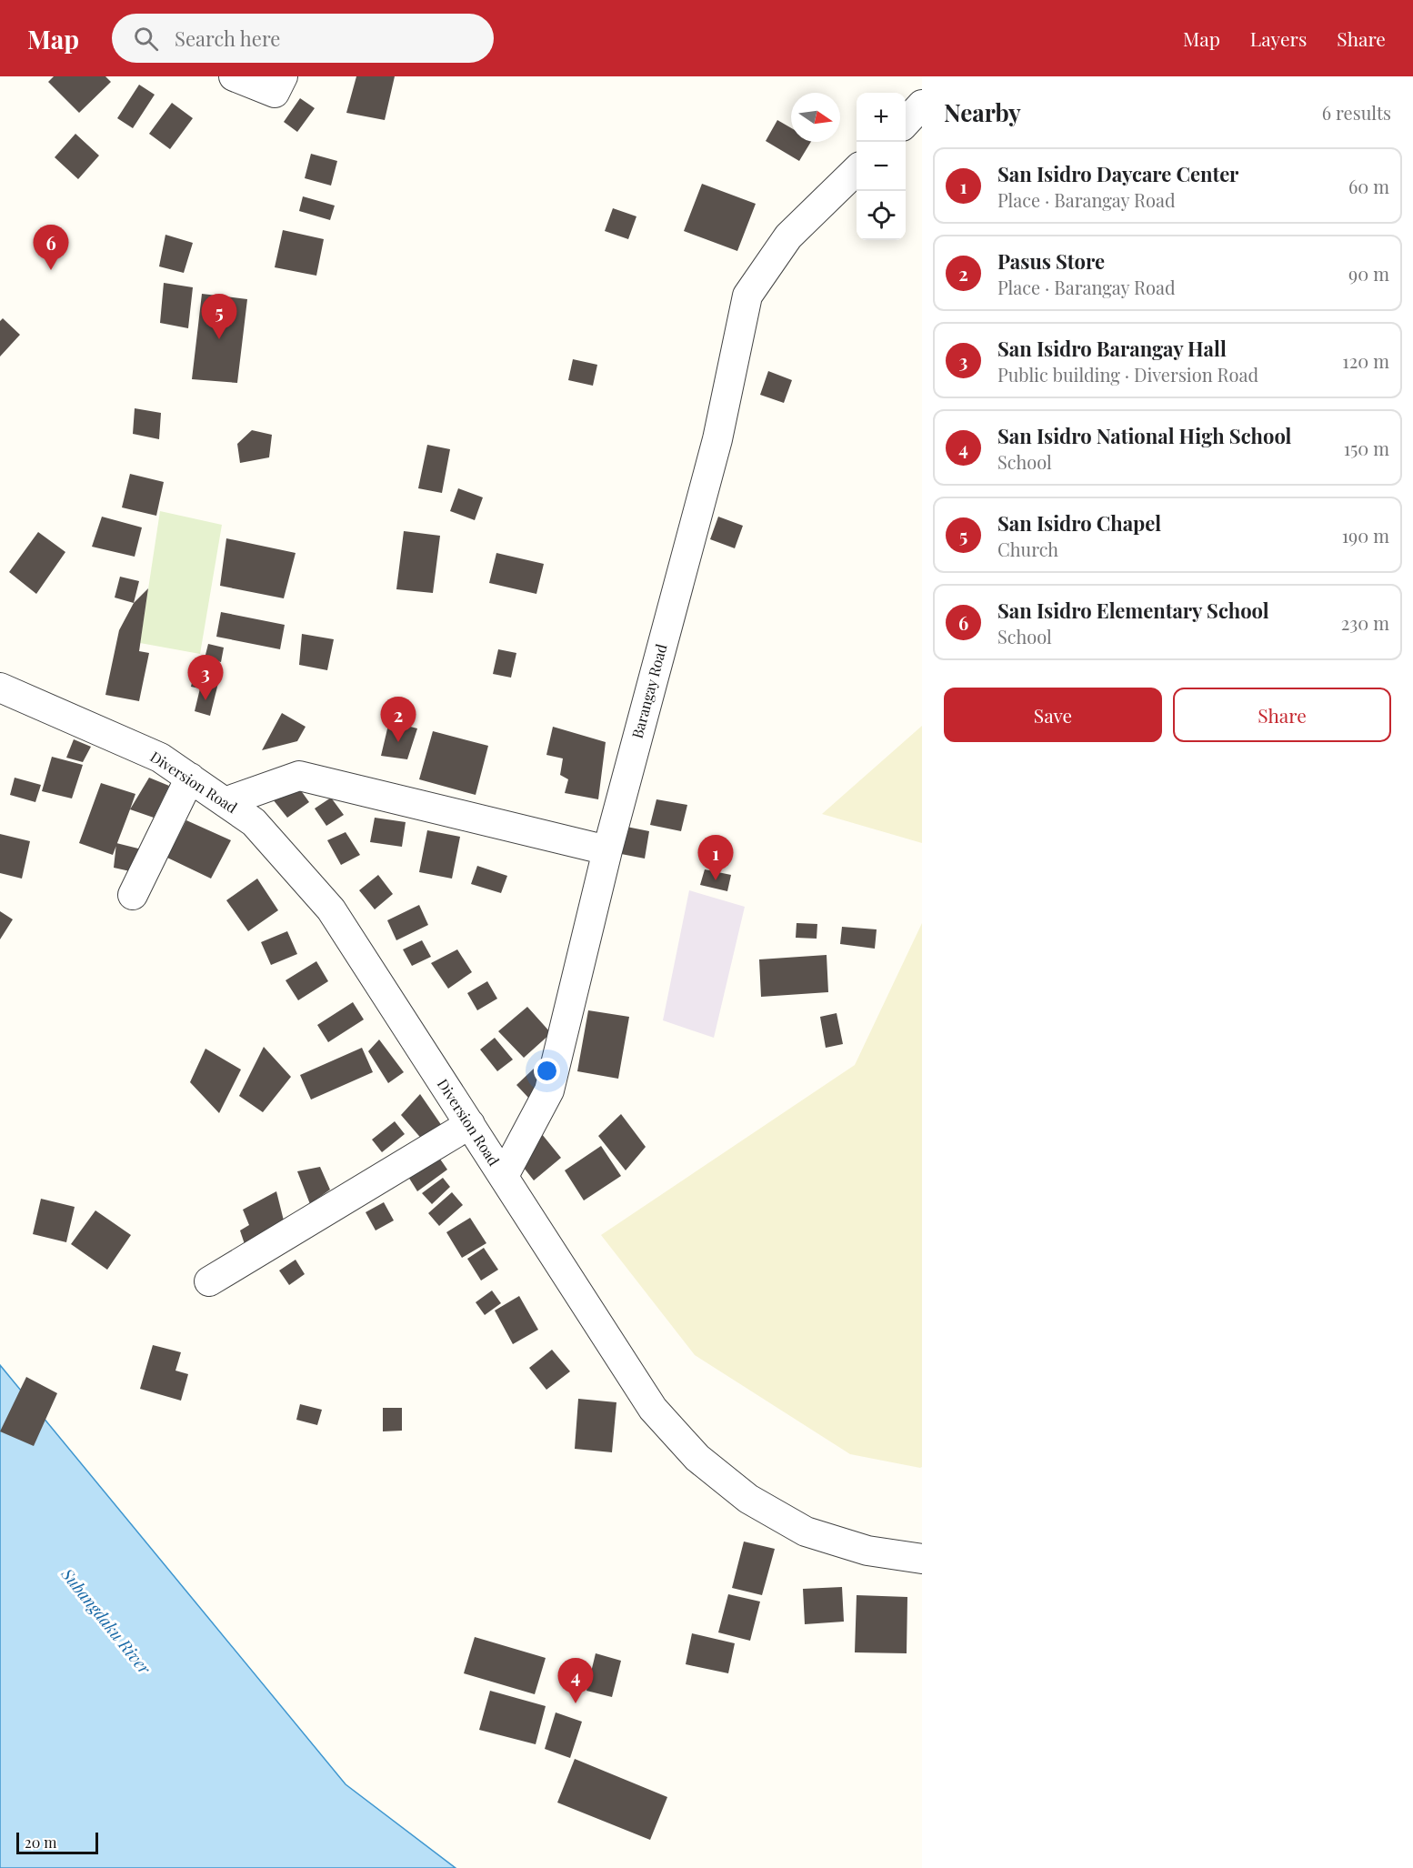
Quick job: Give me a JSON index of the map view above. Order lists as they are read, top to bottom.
{
  "streets": {
    "street": ["Barangay Road", "Diversion Road"]
  },
  "crossings": [
    ["Barangay Road", "Diversion Road"]
  ],
  "water": ["Subangdaku River"],
  "scale_bar": "20 m",
  "north": "right",
  "page": {
    "header": "Map",
    "search": "Search here",
    "nav": ["Map", "Layers", "Share"],
    "heading": ["Nearby", "6 results"],
    "map_buttons": ["+", "−"],
    "list": [
      {
        "mark": "1",
        "name": "San Isidro Daycare Center",
        "note": "Place · Barangay Road",
        "value": "60 m"
      },
      {
        "mark": "2",
        "name": "Pasus Store",
        "note": "Place · Barangay Road",
        "value": "90 m"
      },
      {
        "mark": "3",
        "name": "San Isidro Barangay Hall",
        "note": "Public building · Diversion Road",
        "value": "120 m"
      },
      {
        "mark": "4",
        "name": "San Isidro National High School",
        "note": "School",
        "value": "150 m"
      },
      {
        "mark": "5",
        "name": "San Isidro Chapel",
        "note": "Church",
        "value": "190 m"
      },
      {
        "mark": "6",
        "name": "San Isidro Elementary School",
        "note": "School",
        "value": "230 m"
      }
    ],
    "pins": [
      "6",
      "5",
      "3",
      "2",
      "1",
      "4"
    ],
    "buttons": ["Save", "Share"],
    "scale": "20 m"
  }
}
